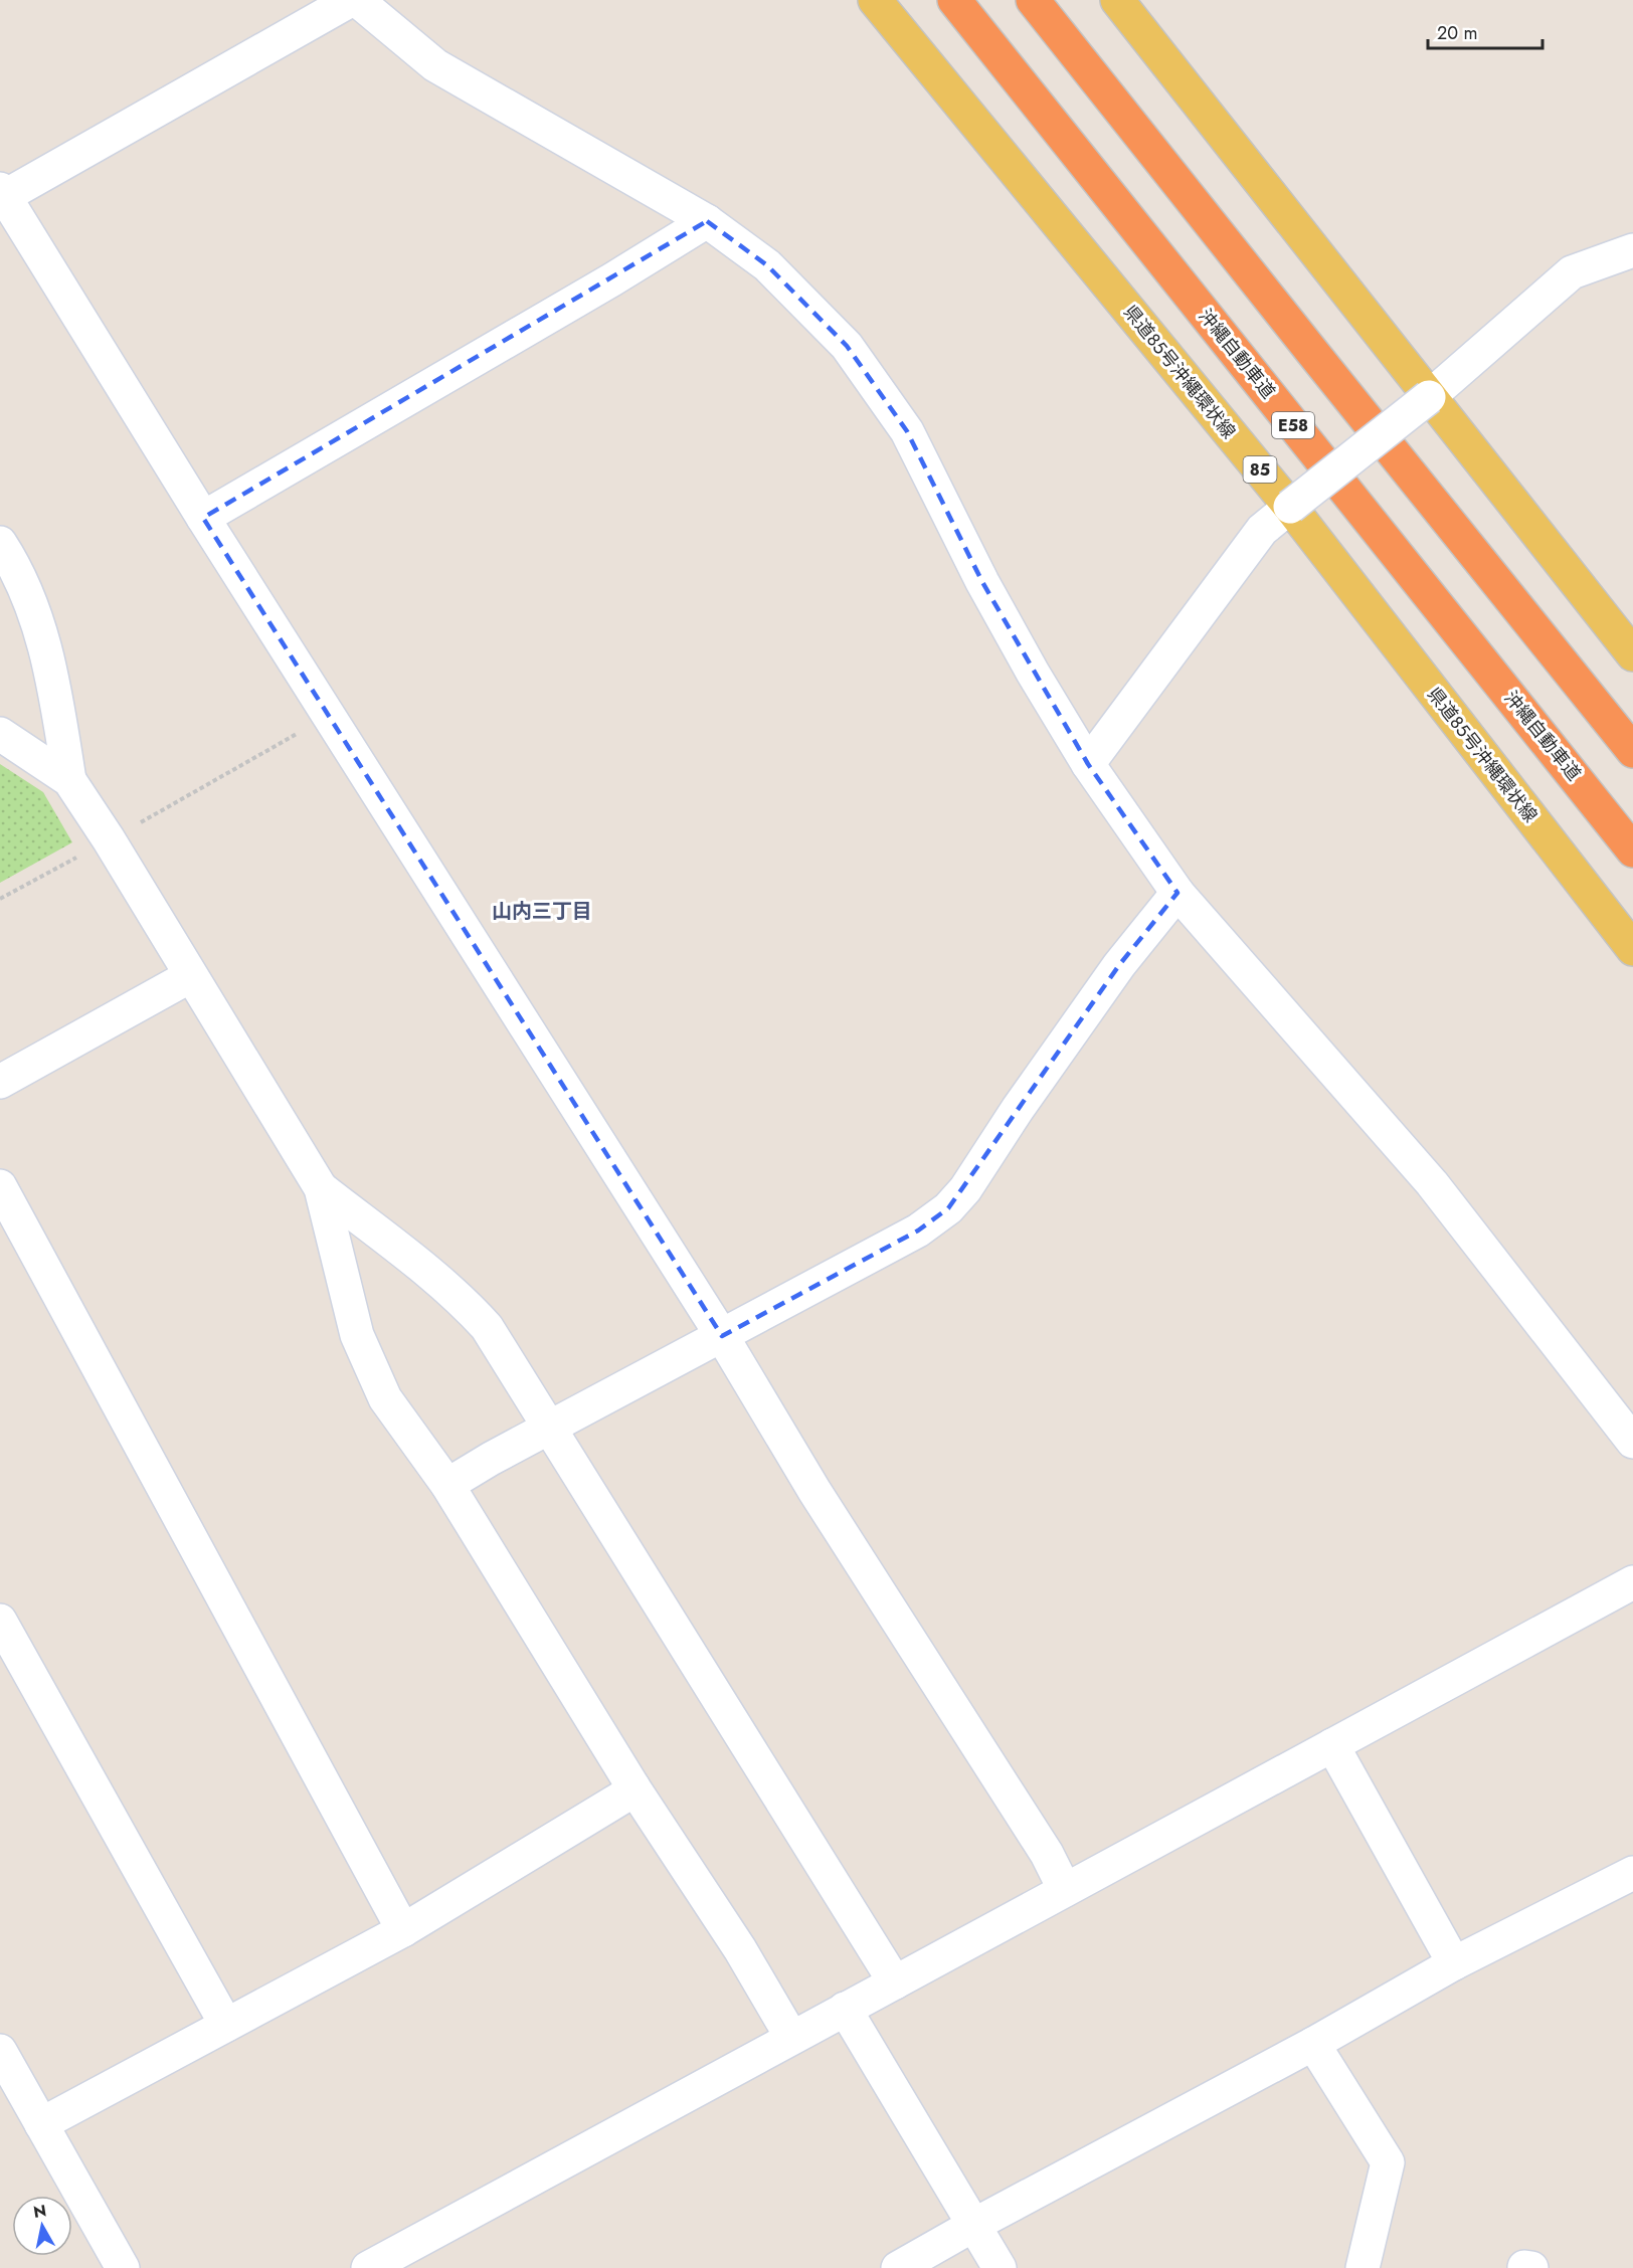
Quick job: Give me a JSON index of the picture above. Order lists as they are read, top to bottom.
{
  "streets": {
    "highway": ["沖縄自動車道", "E58"],
    "main road": ["県道85号沖縄環状線", "85"]
  },
  "districts": ["山内三丁目"],
  "scale_bar": "20 m",
  "north": "top"
}
